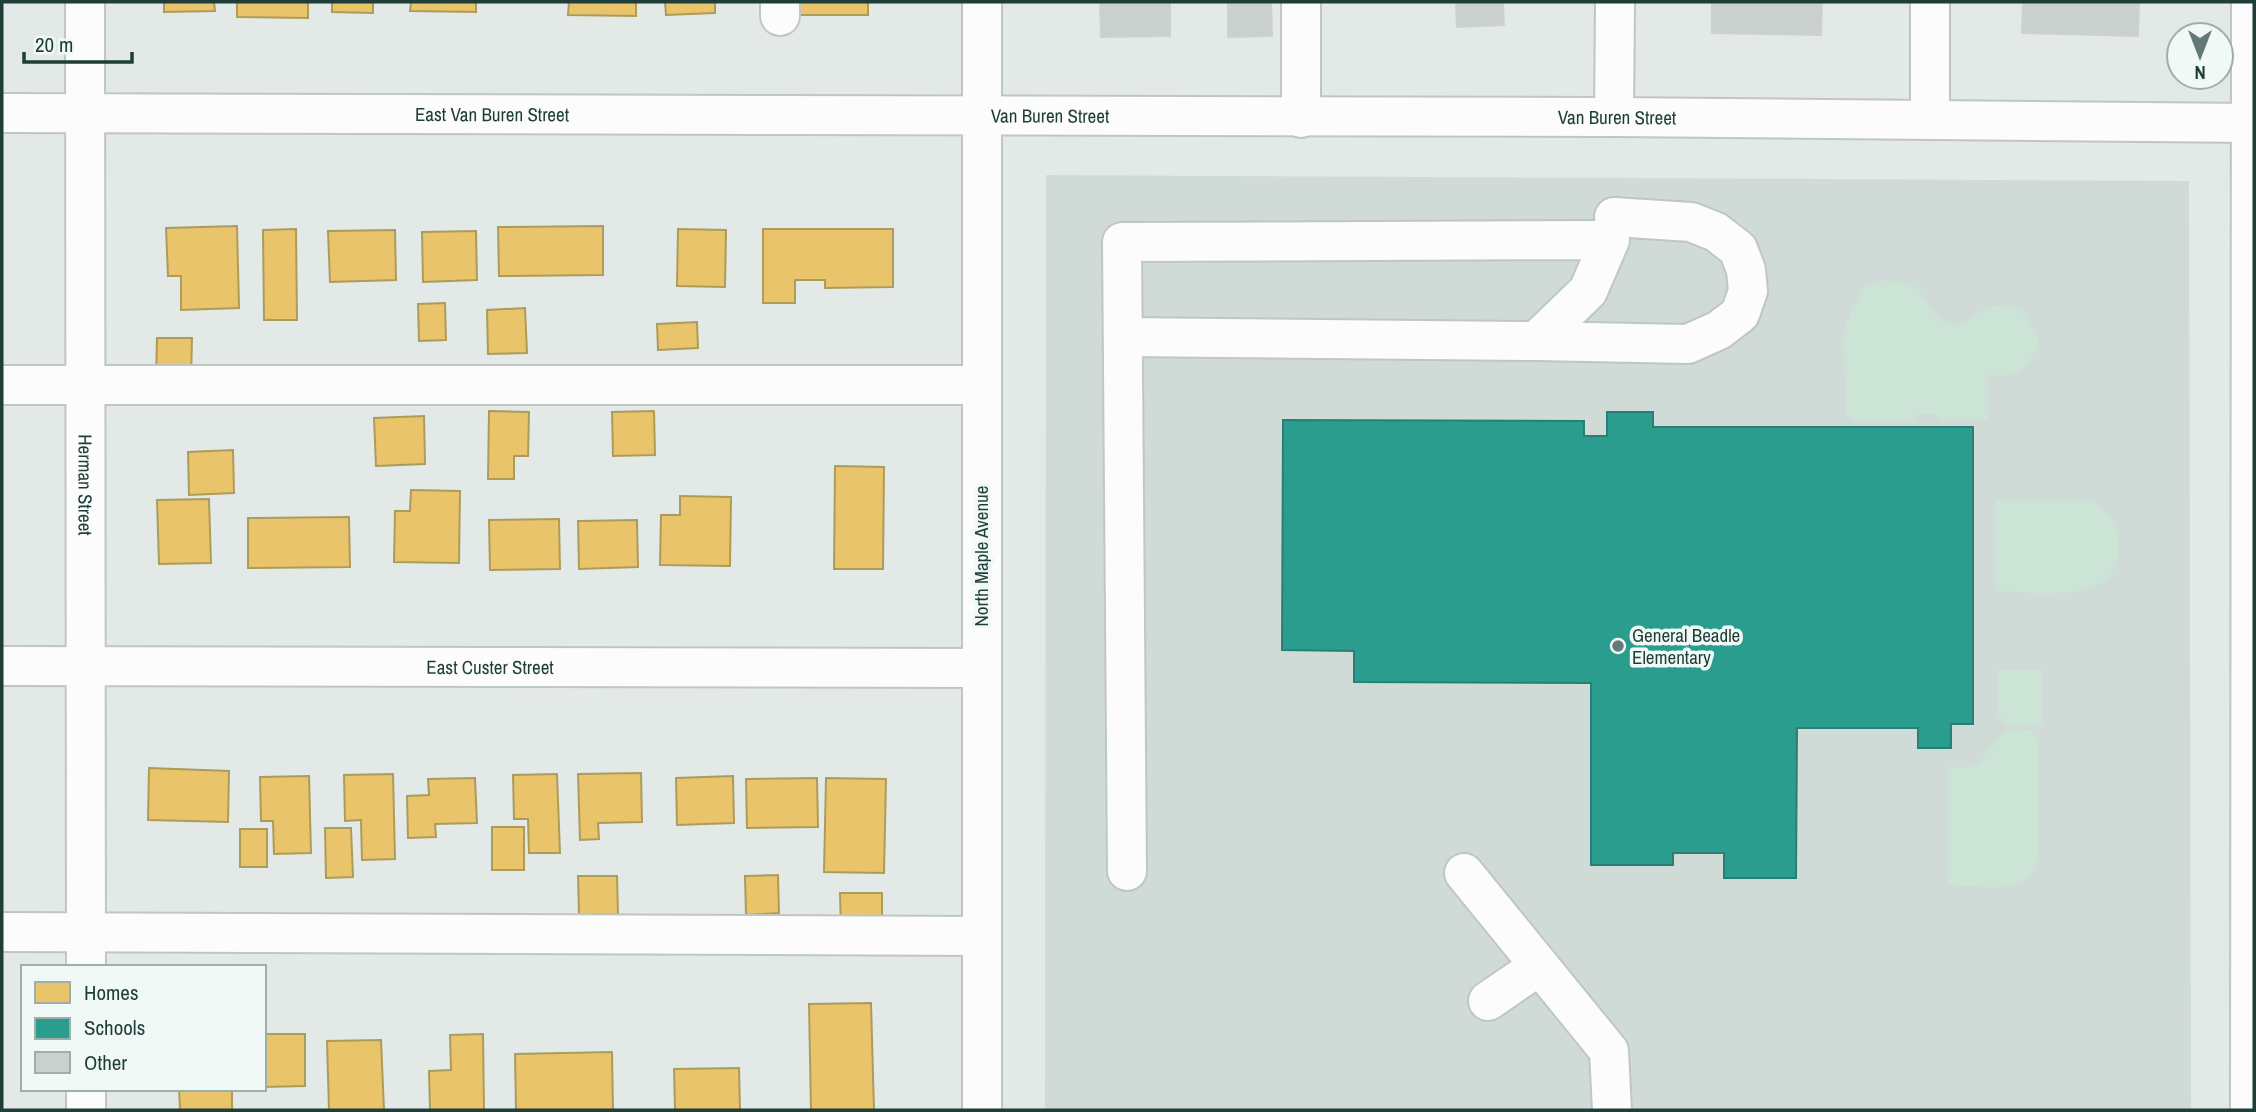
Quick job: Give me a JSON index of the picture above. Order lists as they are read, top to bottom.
{
  "streets": {
    "street": [
      "East Van Buren Street",
      "Van Buren Street",
      "Herman Street",
      "North Maple Avenue",
      "East Custer Street"
    ]
  },
  "crossings": [
    ["East Van Buren Street", "Van Buren Street"],
    ["East Van Buren Street", "Herman Street"],
    ["East Van Buren Street", "North Maple Avenue"],
    ["Van Buren Street", "North Maple Avenue"],
    ["Herman Street", "East Custer Street"],
    ["North Maple Avenue", "East Custer Street"]
  ],
  "places": ["General Beadle Elementary"],
  "legend": ["Homes", "Schools", "Other"],
  "scale_bar": "20 m",
  "north": "bottom"
}
